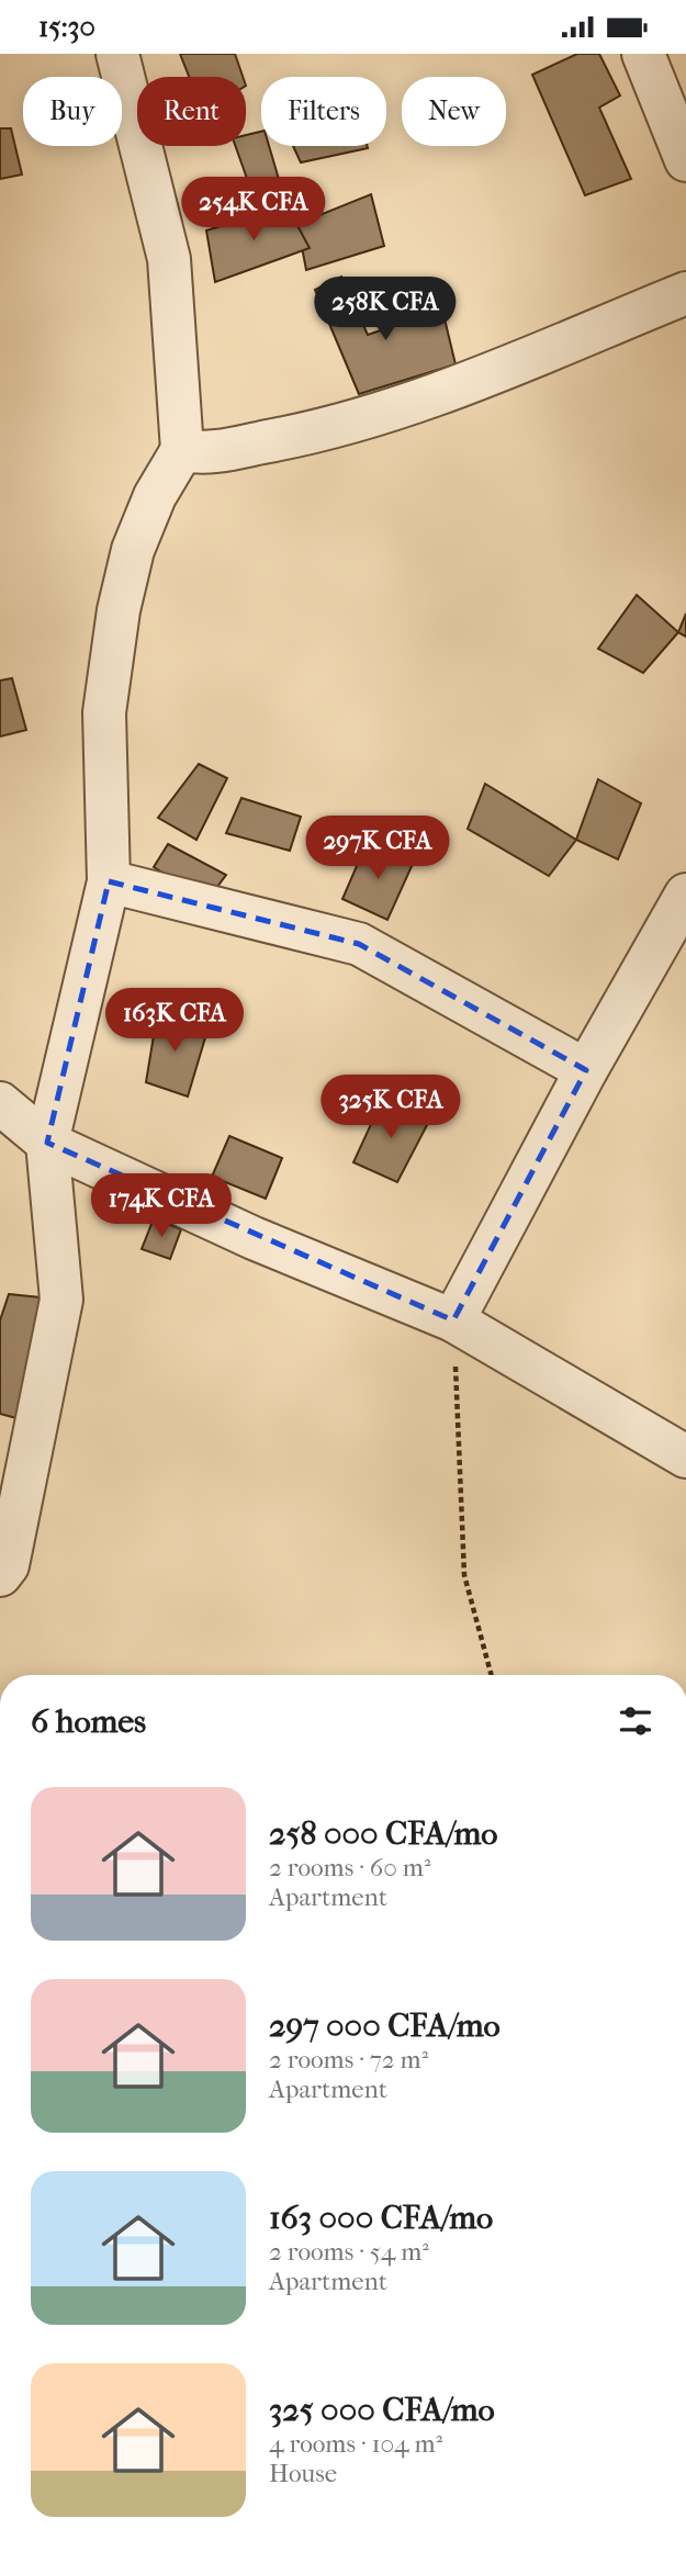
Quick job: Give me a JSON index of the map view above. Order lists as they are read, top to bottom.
{
  "page": {
    "status": "15:30",
    "chip": [
      "Buy",
      "Rent",
      "Filters",
      "New"
    ],
    "price": [
      "254K CFA",
      "258K CFA",
      "297K CFA",
      "163K CFA",
      "325K CFA",
      "174K CFA"
    ],
    "heading": "6 homes",
    "list": [
      {
        "name": "258 000 CFA/mo",
        "note": "2 rooms · 60 m² · Apartment"
      },
      {
        "name": "297 000 CFA/mo",
        "note": "2 rooms · 72 m² · Apartment"
      },
      {
        "name": "163 000 CFA/mo",
        "note": "2 rooms · 54 m² · Apartment"
      },
      {
        "name": "325 000 CFA/mo",
        "note": "4 rooms · 104 m² · House"
      }
    ]
  }
}
